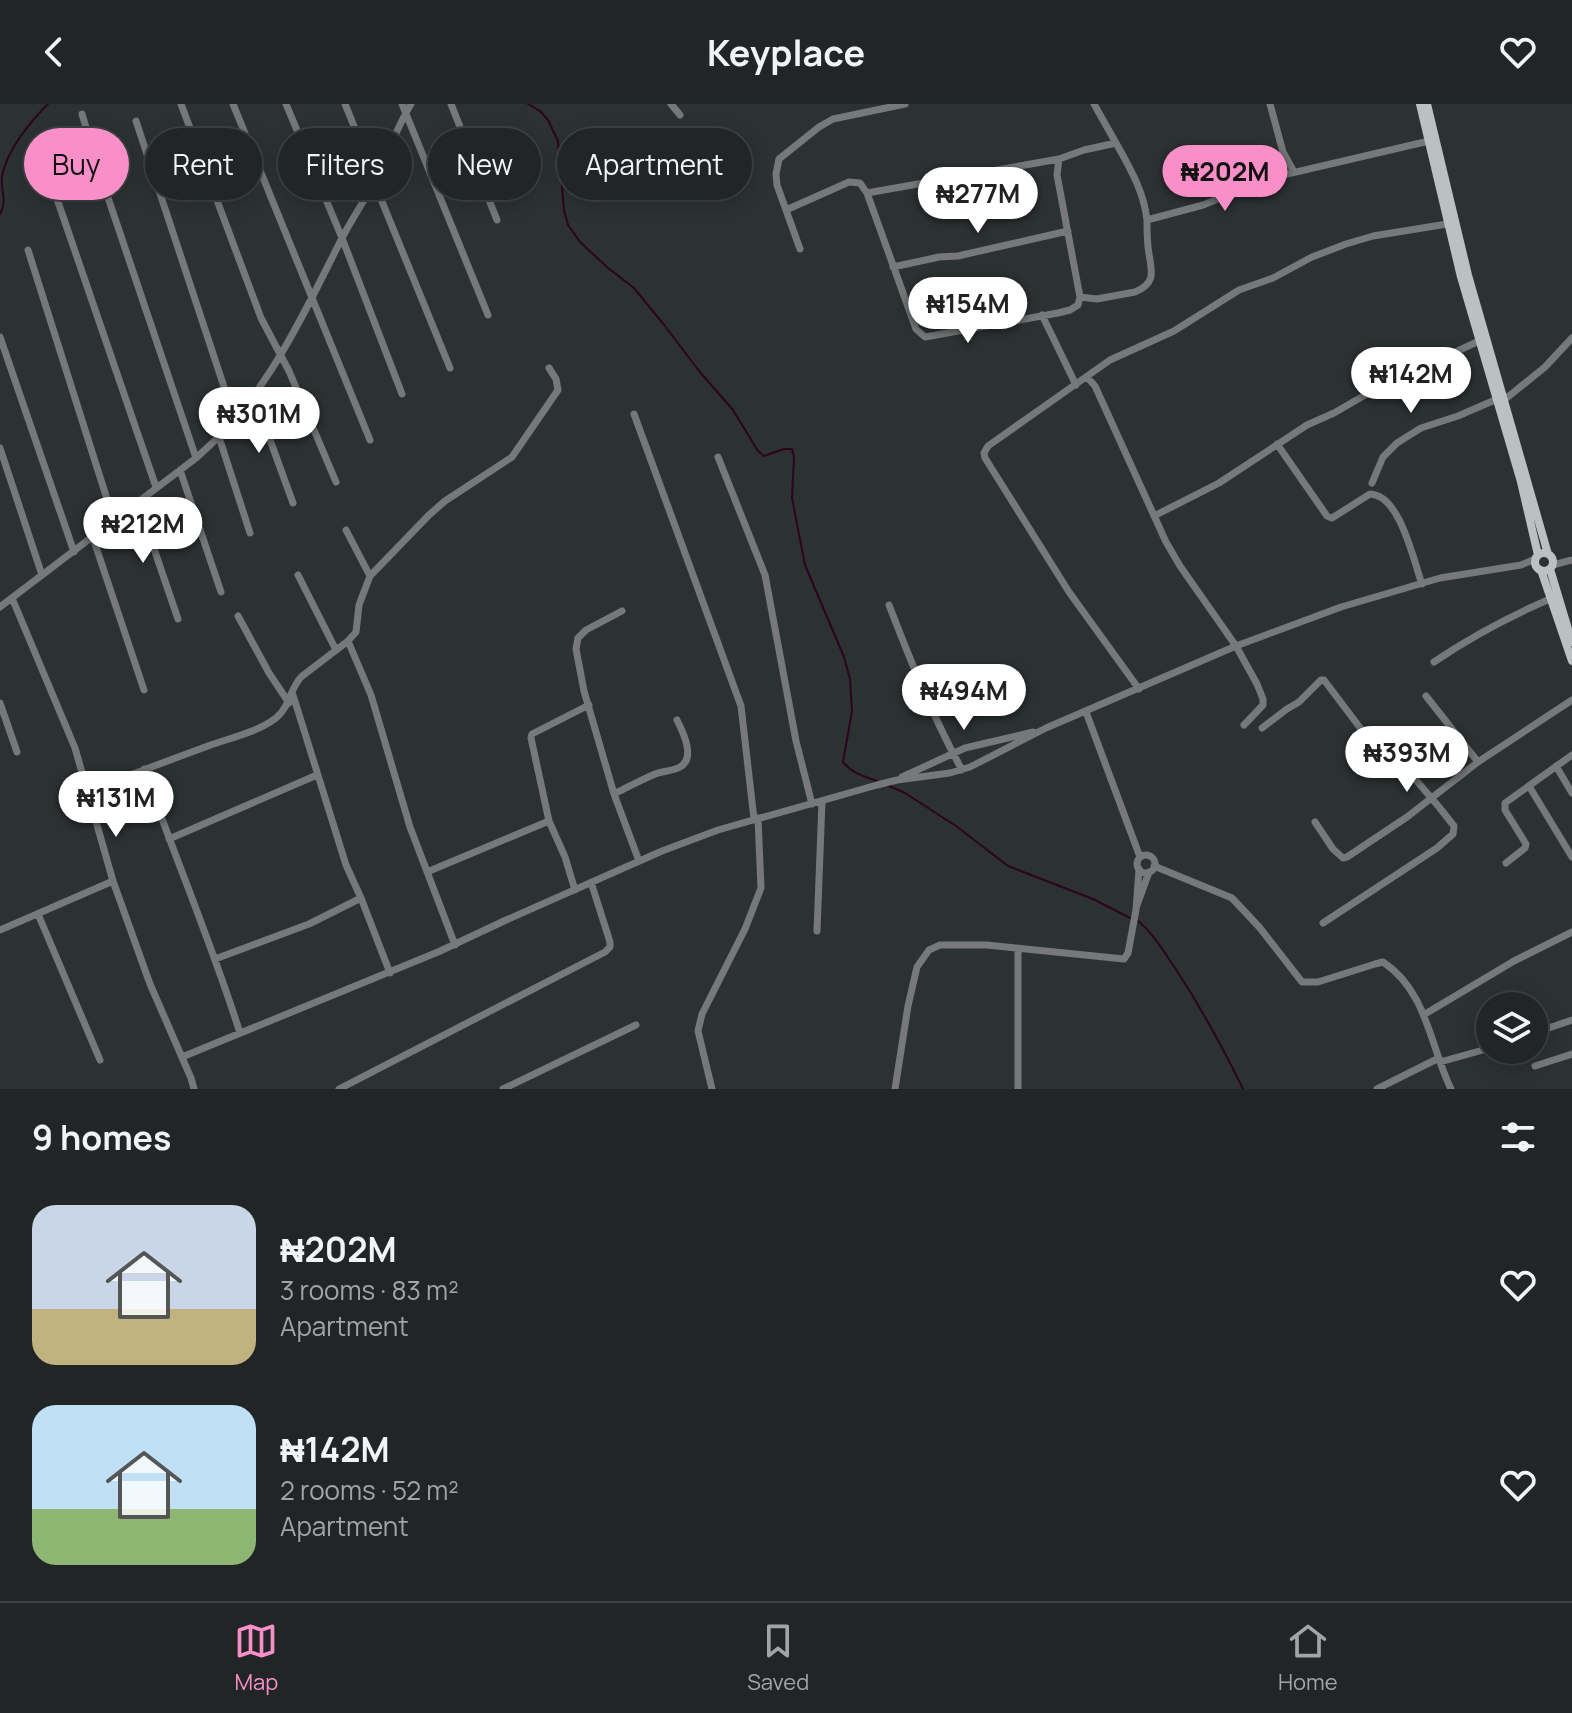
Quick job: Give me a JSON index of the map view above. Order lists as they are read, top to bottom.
{
  "page": {
    "header": "Keyplace",
    "chip": [
      "Buy",
      "Rent",
      "Filters",
      "New",
      "Apartment"
    ],
    "price": [
      "₦202M",
      "₦277M",
      "₦154M",
      "₦142M",
      "₦301M",
      "₦212M",
      "₦494M",
      "₦393M",
      "₦131M"
    ],
    "heading": "9 homes",
    "list": [
      {
        "name": "₦202M",
        "note": "3 rooms · 83 m² · Apartment"
      },
      {
        "name": "₦142M",
        "note": "2 rooms · 52 m² · Apartment"
      }
    ],
    "tabs": ["Map", "Saved", "Home"]
  }
}
